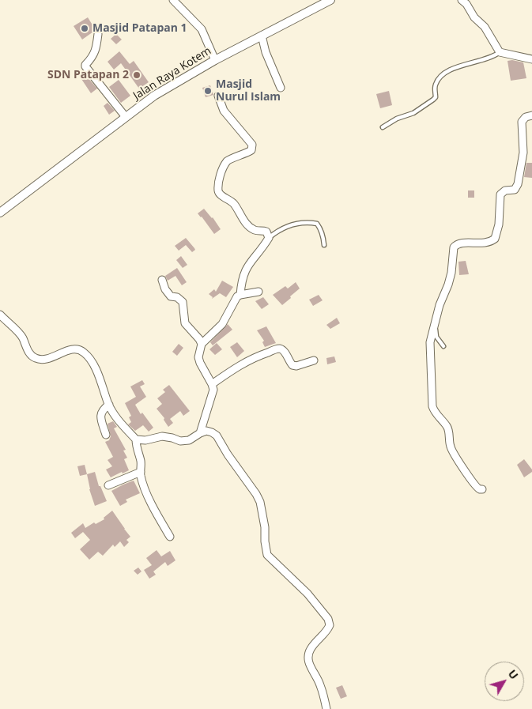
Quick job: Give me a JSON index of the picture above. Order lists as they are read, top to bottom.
{
  "streets": {
    "street": ["Jalan Raya Kotem"]
  },
  "places": ["Masjid Patapan 1", "SDN Patapan 2", "Masjid Nurul Islam"],
  "north": "top right"
}
